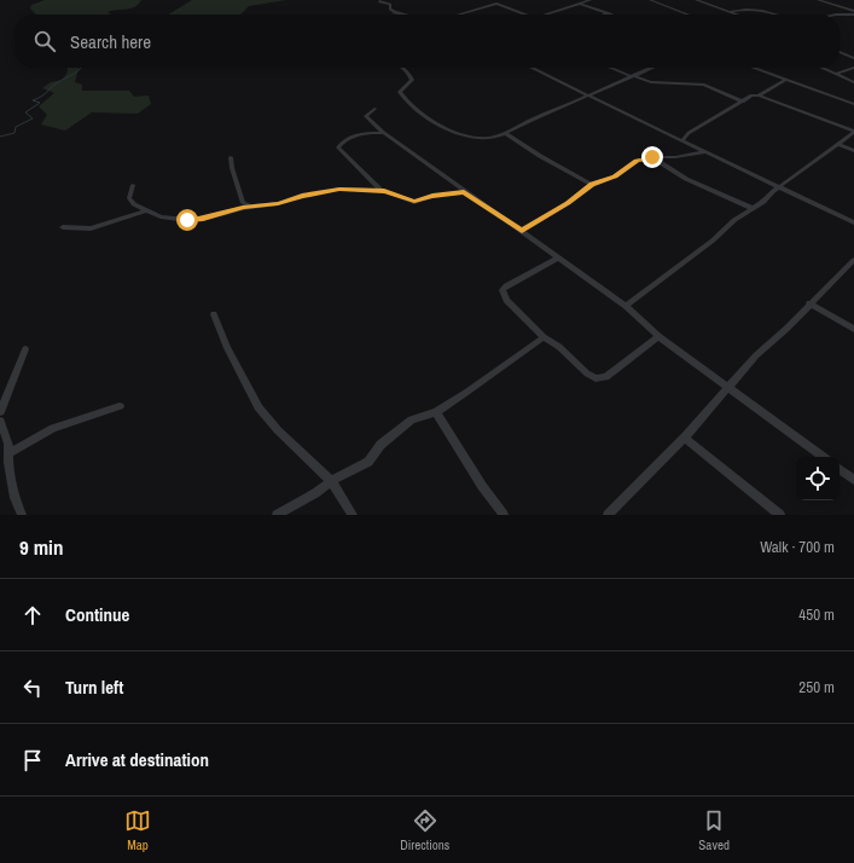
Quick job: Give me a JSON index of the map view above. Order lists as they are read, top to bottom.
{
  "page": {
    "search": "Search here",
    "heading": ["9 min", "Walk · 700 m"],
    "list": [
      ["Continue", "450 m"],
      ["Turn left", "250 m"],
      "Arrive at destination"
    ],
    "nav": ["Map", "Directions", "Saved"]
  }
}
